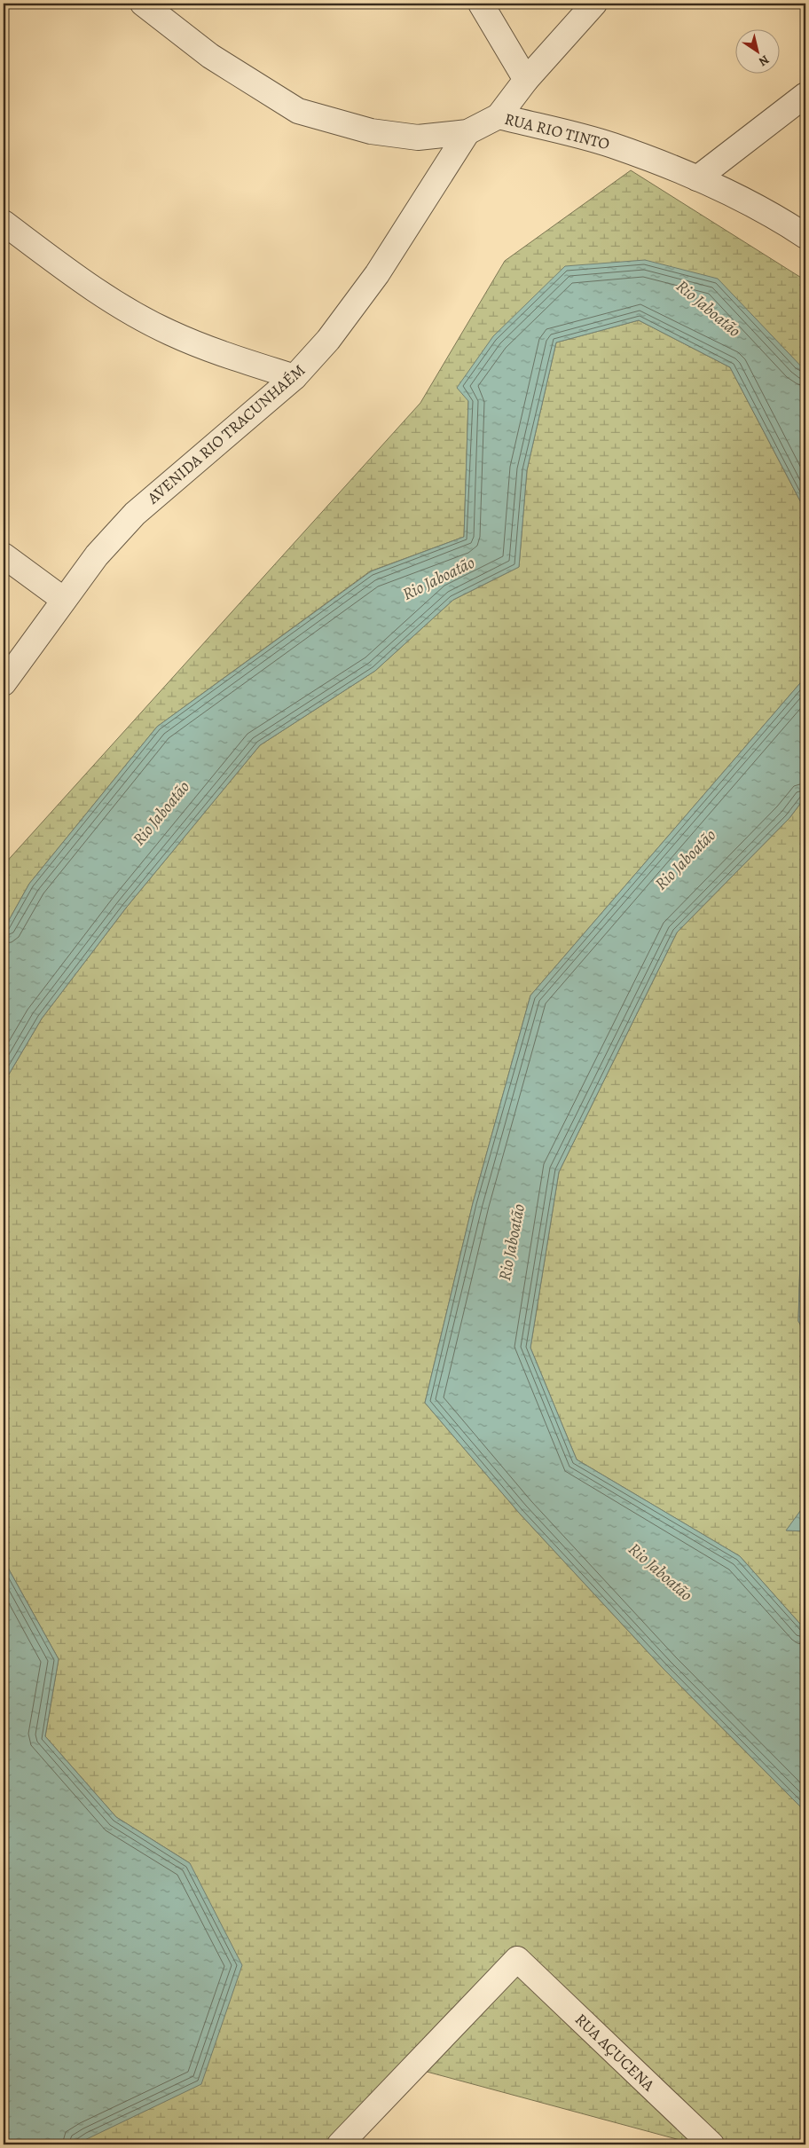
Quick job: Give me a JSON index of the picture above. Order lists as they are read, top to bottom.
{
  "streets": {
    "street": ["RUA RIO TINTO", "AVENIDA RIO TRACUNHAÉM", "RUA AÇUCENA"]
  },
  "crossings": [
    ["RUA RIO TINTO", "AVENIDA RIO TRACUNHAÉM"]
  ],
  "water": ["Rio Jaboatão"],
  "north": "bottom right"
}
